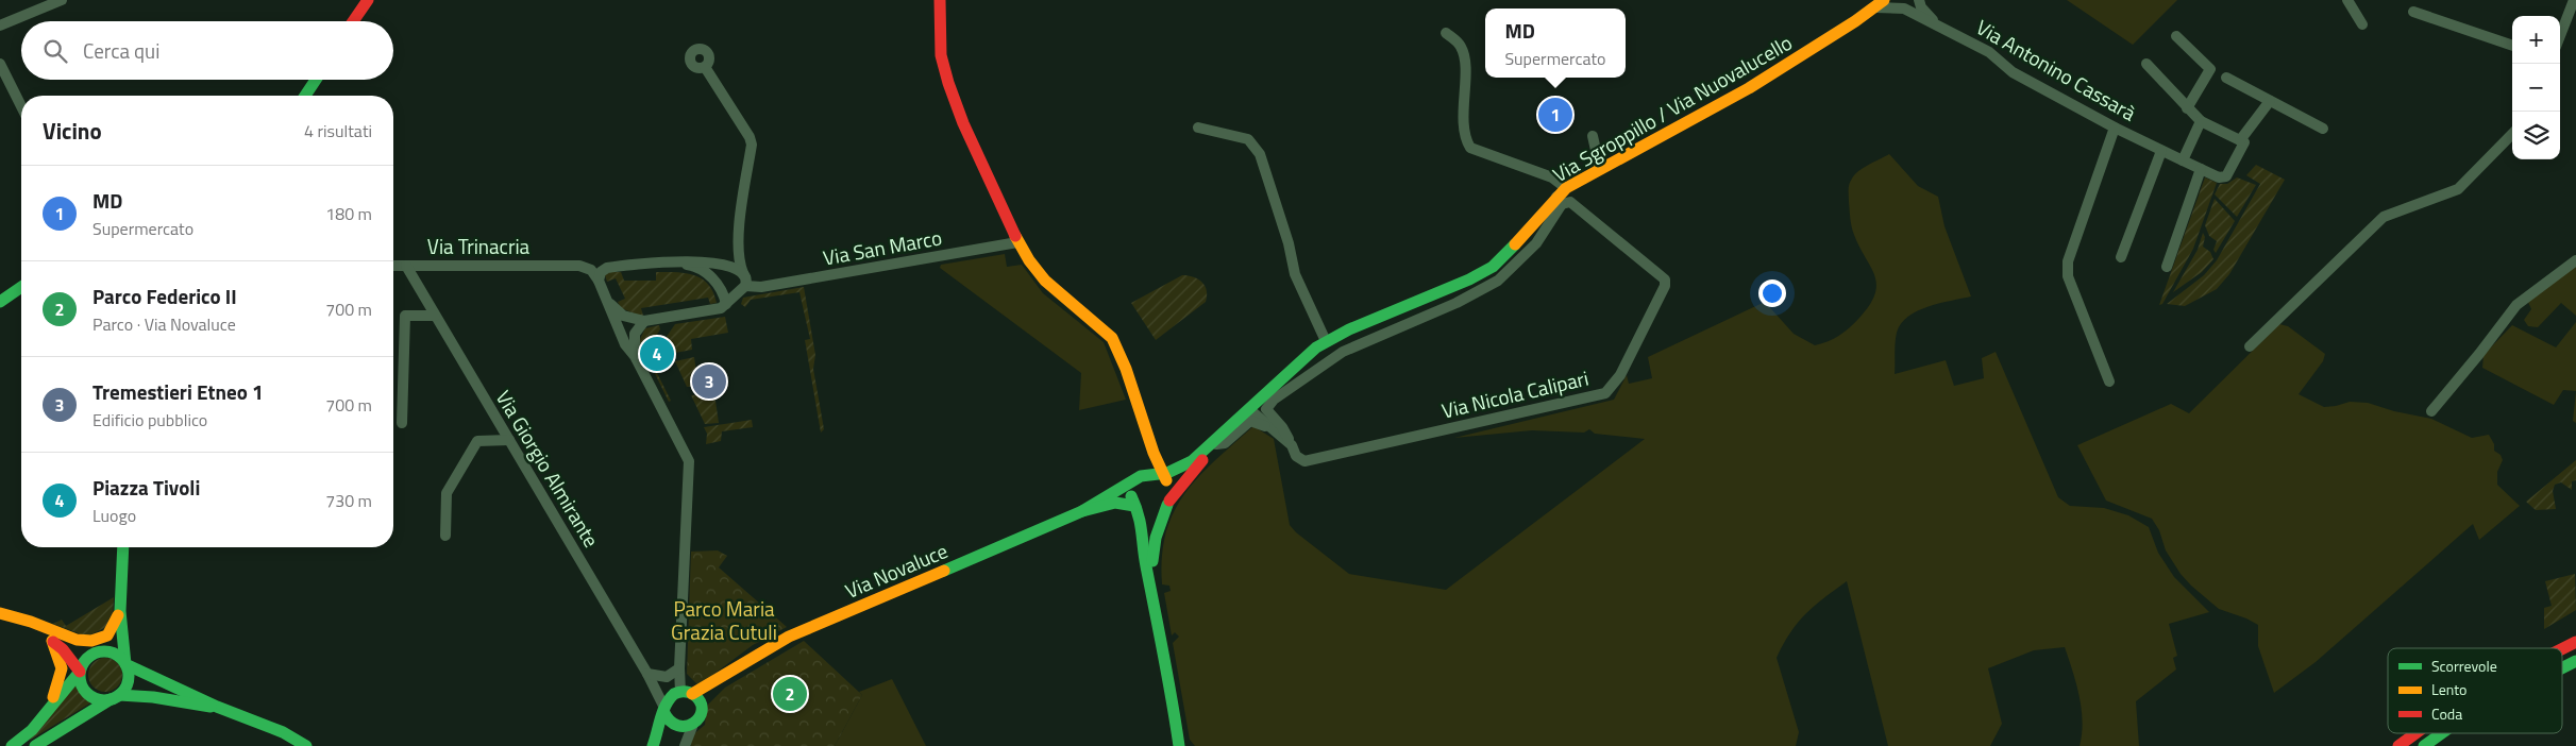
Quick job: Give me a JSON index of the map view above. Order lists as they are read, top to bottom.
{
  "streets": {
    "main road": ["Via Sgroppillo / Via Nuovalucello", "Via Novaluce"],
    "street": [
      "Via Antonino Cassarà",
      "Via Trinacria",
      "Via San Marco",
      "Via Nicola Calipari",
      "Via Giorgio Almirante"
    ]
  },
  "crossings": [
    ["Via Sgroppillo / Via Nuovalucello", "Via Nicola Calipari"],
    ["Via Trinacria", "Via Giorgio Almirante"]
  ],
  "parks": ["Parco Maria Grazia Cutuli"],
  "legend": ["Scorrevole", "Lento", "Coda"],
  "page": {
    "popup": ["MD", "Supermercato"],
    "map_buttons": ["+", "−"],
    "search": "Cerca qui",
    "pins": [
      "1",
      "4",
      "3",
      "2"
    ],
    "heading": ["Vicino", "4 risultati"],
    "list": [
      {
        "mark": "1",
        "name": "MD",
        "note": "Supermercato",
        "value": "180 m"
      },
      {
        "mark": "2",
        "name": "Parco Federico II",
        "note": "Parco · Via Novaluce",
        "value": "700 m"
      },
      {
        "mark": "3",
        "name": "Tremestieri Etneo 1",
        "note": "Edificio pubblico",
        "value": "700 m"
      },
      {
        "mark": "4",
        "name": "Piazza Tivoli",
        "note": "Luogo",
        "value": "730 m"
      }
    ]
  }
}
